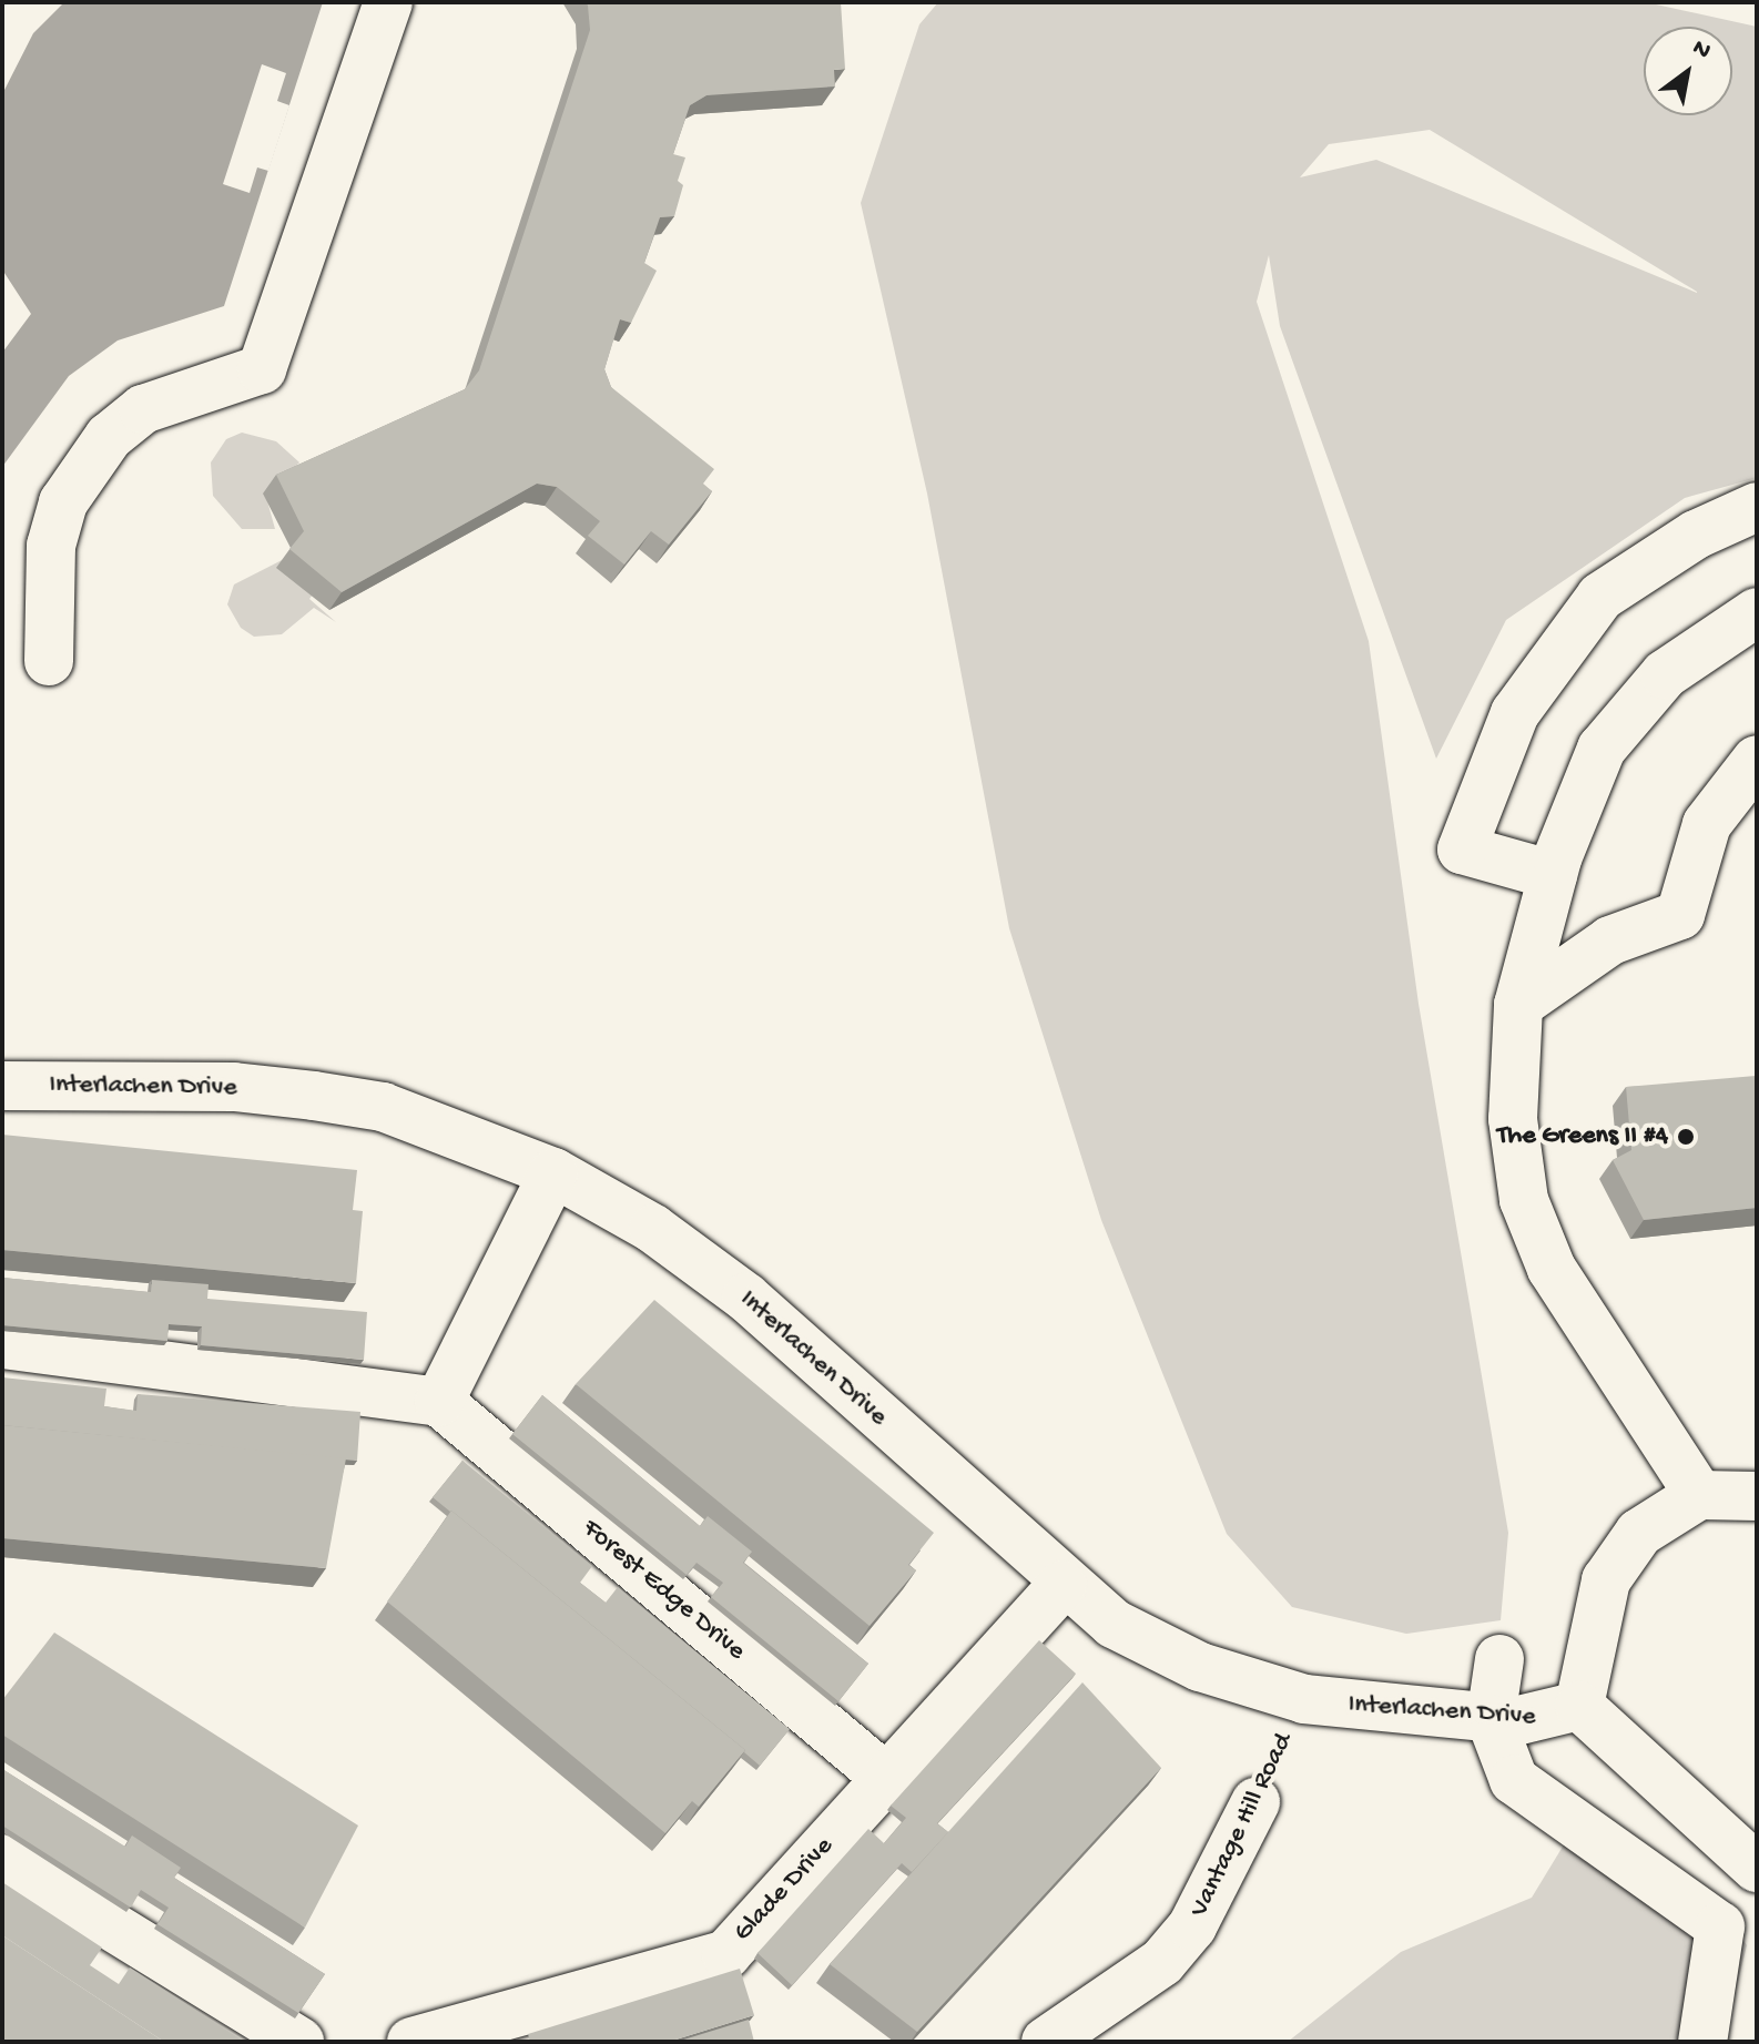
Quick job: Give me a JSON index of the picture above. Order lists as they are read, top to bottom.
{
  "streets": {
    "street": [
      "Interlachen Drive",
      "Forest Edge Drive",
      "Vantage Hill Road",
      "Glade Drive"
    ]
  },
  "crossings": [
    ["Interlachen Drive", "Vantage Hill Road"],
    ["Interlachen Drive", "Glade Drive"],
    ["Forest Edge Drive", "Glade Drive"]
  ],
  "places": ["The Greens II #4"],
  "north": "top right"
}
